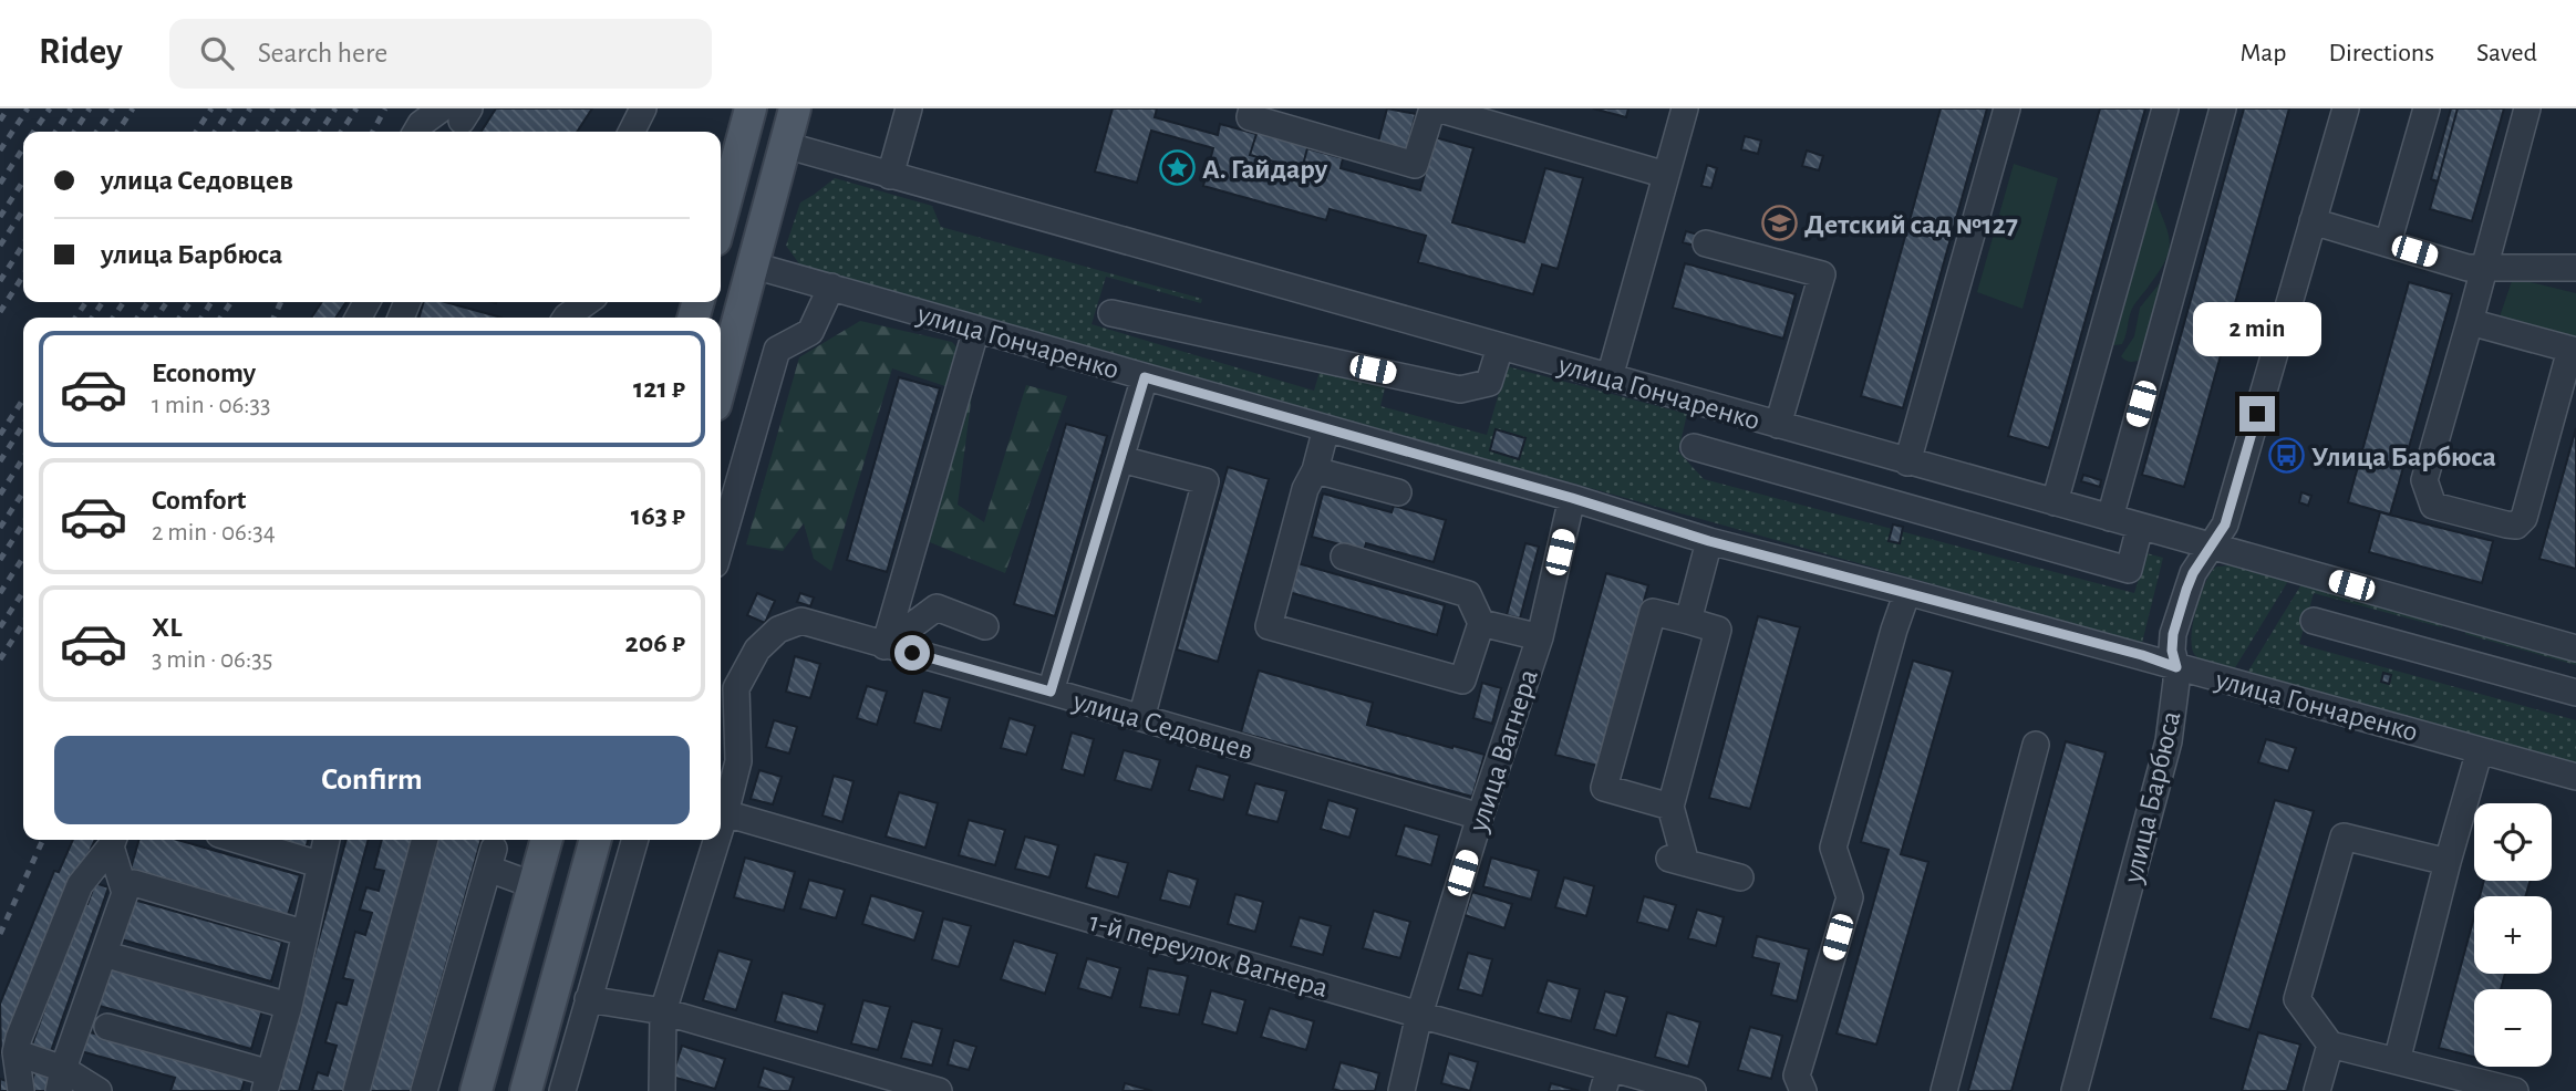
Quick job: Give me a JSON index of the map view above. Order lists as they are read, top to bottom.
{
  "streets": {
    "main road": ["улица Гончаренко"],
    "street": [
      "улица Седовцев",
      "улица Вагнера",
      "улица Барбюса",
      "1-й переулок Вагнера"
    ]
  },
  "crossings": [
    ["улица Гончаренко", "улица Вагнера"],
    ["улица Гончаренко", "улица Барбюса"],
    ["улица Седовцев", "улица Вагнера"],
    ["улица Седовцев", "1-й переулок Вагнера"],
    ["улица Вагнера", "1-й переулок Вагнера"]
  ],
  "places": {
    "place": ["А. Гайдару"],
    "school or university": ["Детский сад №127"],
    "bus stop": ["Улица Барбюса"]
  },
  "page": {
    "header": "Ridey",
    "search": "Search here",
    "nav": ["Map", "Directions", "Saved"],
    "banner": ["улица Седовцев", "улица Барбюса"],
    "bubble": "2 min",
    "list": [
      {
        "name": "Economy",
        "note": "1 min · 06:33",
        "value": "121 ₽"
      },
      {
        "name": "Comfort",
        "note": "2 min · 06:34",
        "value": "163 ₽"
      },
      {
        "name": "XL",
        "note": "3 min · 06:35",
        "value": "206 ₽"
      }
    ],
    "buttons": "Confirm",
    "map_buttons": ["+", "−"]
  }
}
